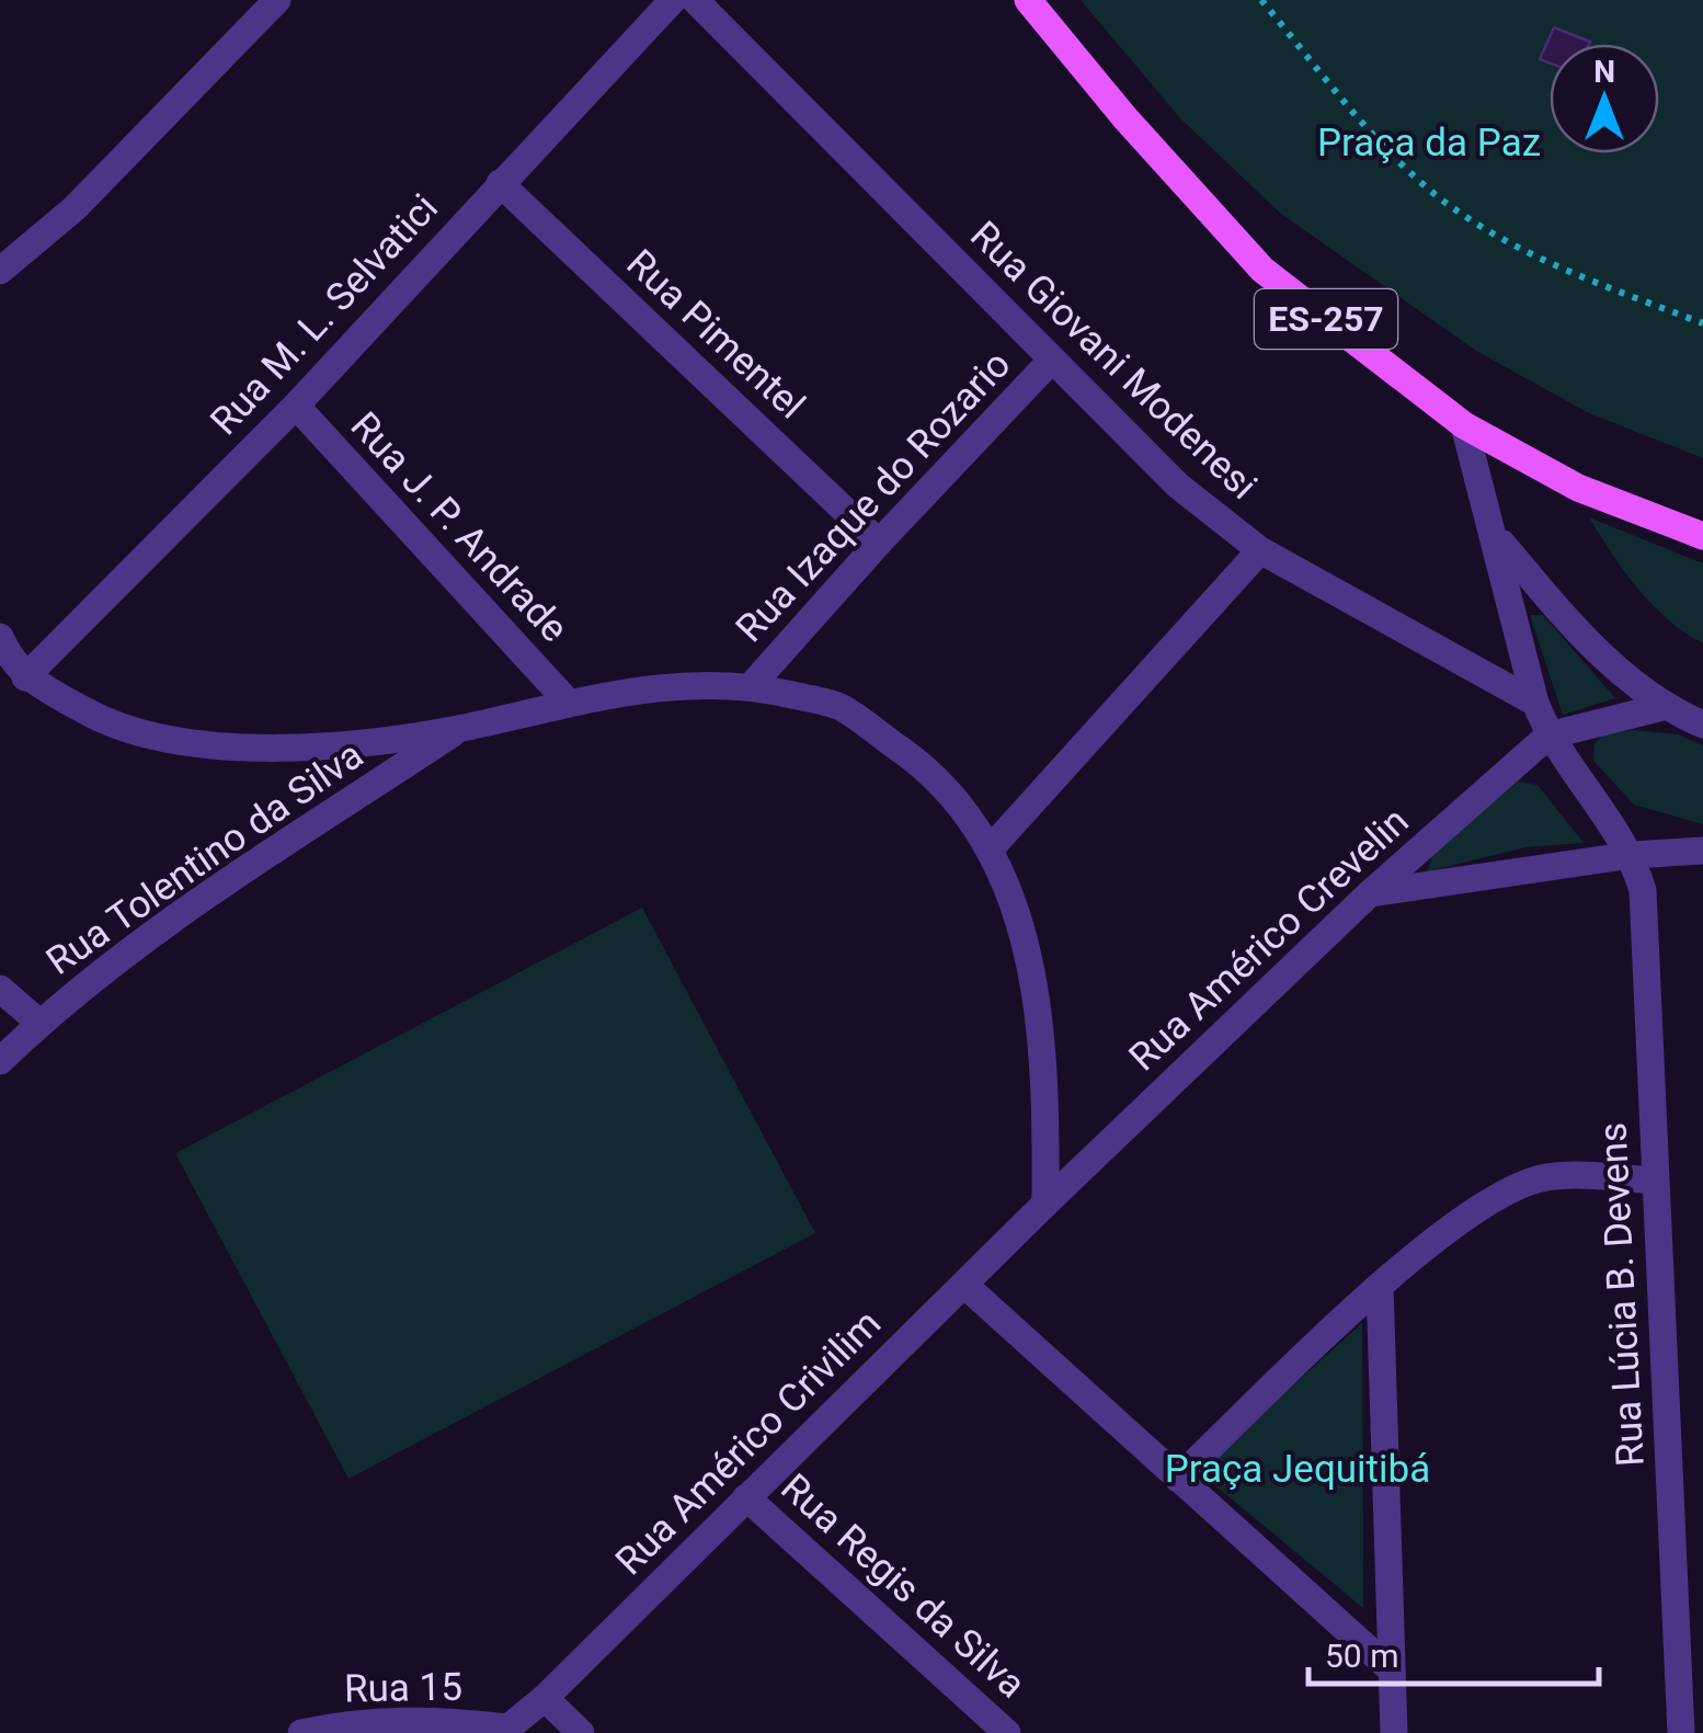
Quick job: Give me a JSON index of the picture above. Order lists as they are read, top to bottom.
{
  "streets": {
    "main road": ["ES-257"],
    "street": [
      "Rua M. L. Selvatici",
      "Rua Pimentel",
      "Rua Giovani Modenesi",
      "Rua Izaque do Rozario",
      "Rua J. P. Andrade",
      "Rua Tolentino da Silva",
      "Rua Américo Crevelin",
      "Rua Lúcia B. Devens",
      "Rua Américo Crivilim",
      "Rua Regis da Silva",
      "Rua 15"
    ]
  },
  "crossings": [
    ["Rua M. L. Selvatici", "Rua Pimentel"],
    ["Rua M. L. Selvatici", "Rua J. P. Andrade"],
    ["Rua Pimentel", "Rua Izaque do Rozario"],
    ["Rua Giovani Modenesi", "Rua Izaque do Rozario"],
    ["Rua Américo Crevelin", "Rua Américo Crivilim"],
    ["Rua Américo Crivilim", "Rua Regis da Silva"],
    ["Rua Américo Crivilim", "Rua 15"]
  ],
  "parks": ["Praça da Paz", "Praça Jequitibá"],
  "scale_bar": "50 m",
  "north": "top"
}
